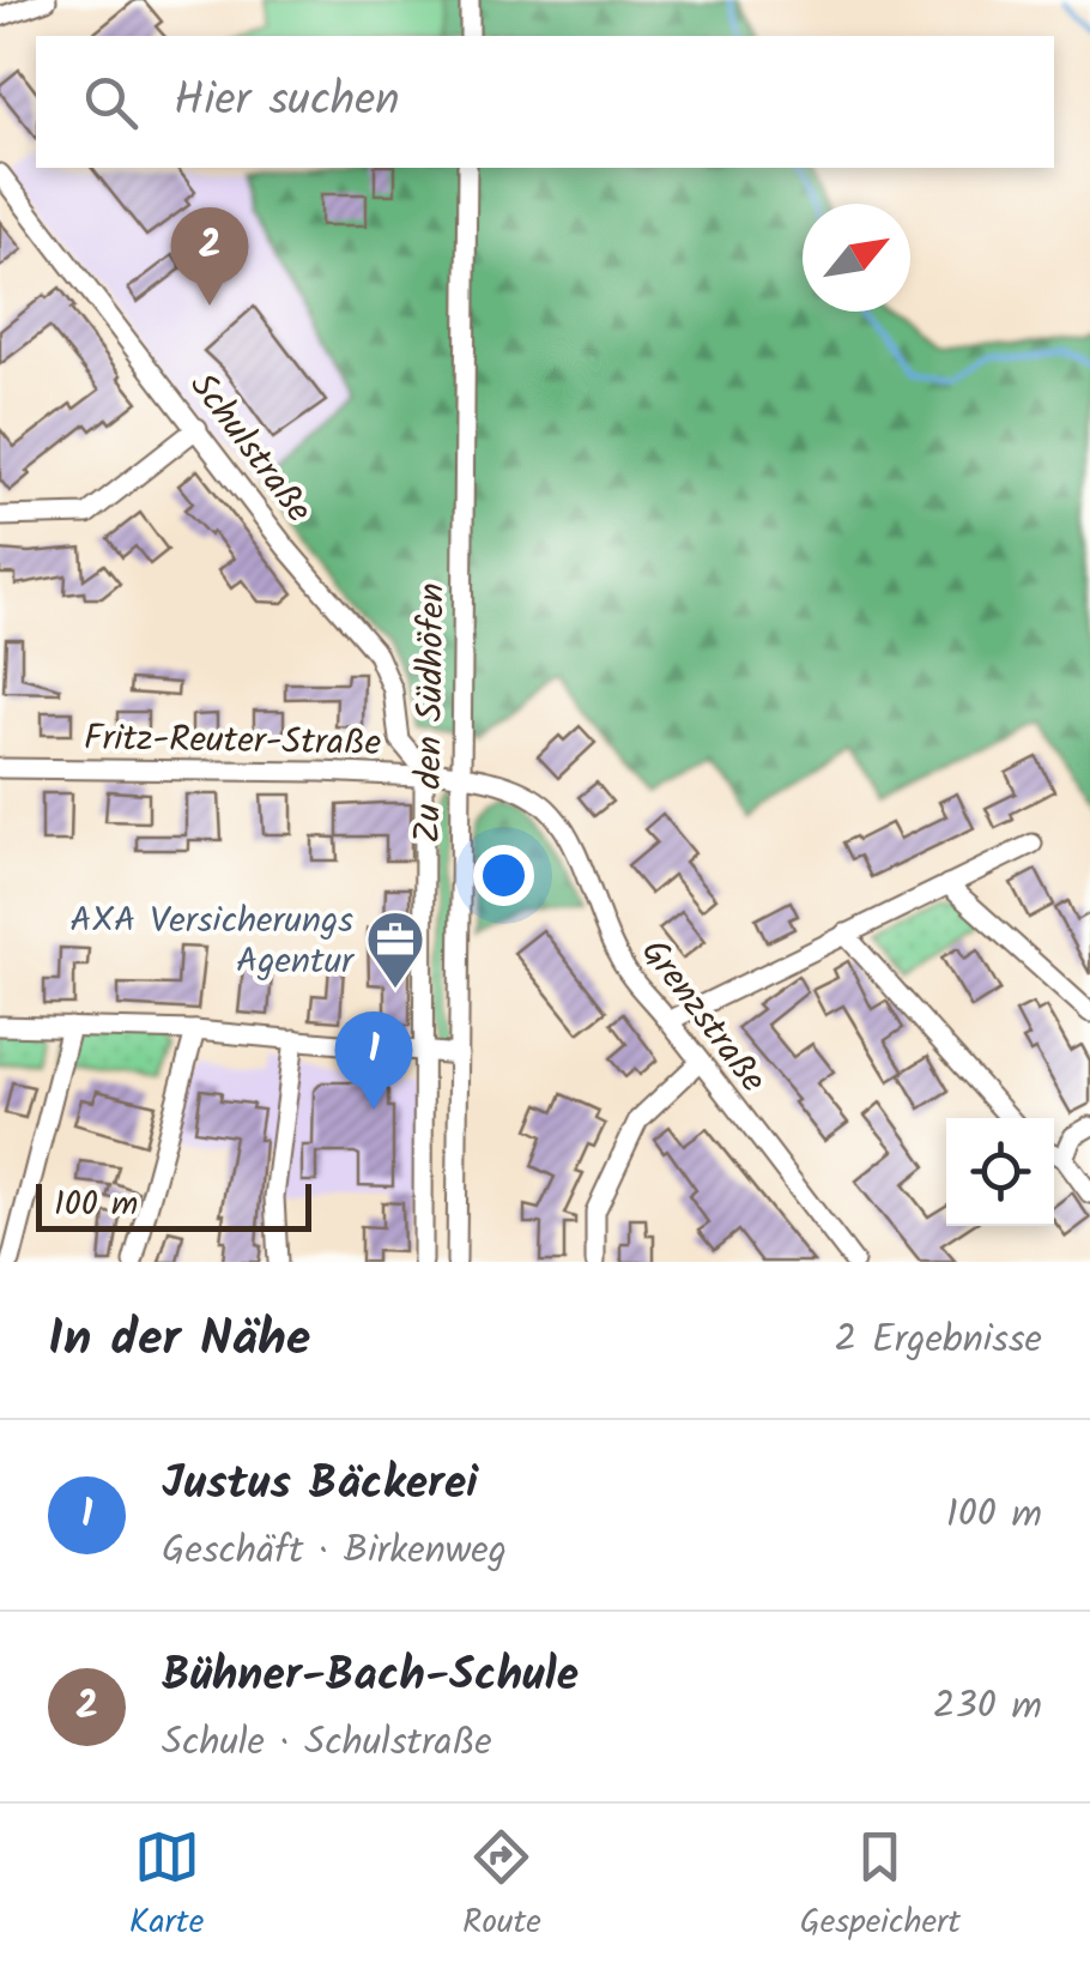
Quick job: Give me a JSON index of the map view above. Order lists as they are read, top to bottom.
{
  "streets": {
    "street": [
      "Schulstraße",
      "Zu den Südhöfen",
      "Fritz-Reuter-Straße",
      "Grenzstraße"
    ]
  },
  "crossings": [
    ["Schulstraße", "Fritz-Reuter-Straße"],
    ["Zu den Südhöfen", "Fritz-Reuter-Straße"],
    ["Zu den Südhöfen", "Grenzstraße"],
    ["Fritz-Reuter-Straße", "Grenzstraße"]
  ],
  "places": {
    "office": ["AXA Versicherungs Agentur"]
  },
  "scale_bar": "100 m",
  "north": "top right",
  "page": {
    "search": "Hier suchen",
    "pins": ["2", "1"],
    "scale": "100 m",
    "heading": ["In der Nähe", "2 Ergebnisse"],
    "list": [
      {
        "mark": "1",
        "name": "Justus Bäckerei",
        "note": "Geschäft · Birkenweg",
        "value": "100 m"
      },
      {
        "mark": "2",
        "name": "Bühner-Bach-Schule",
        "note": "Schule · Schulstraße",
        "value": "230 m"
      }
    ],
    "nav": ["Karte", "Route", "Gespeichert"]
  }
}
